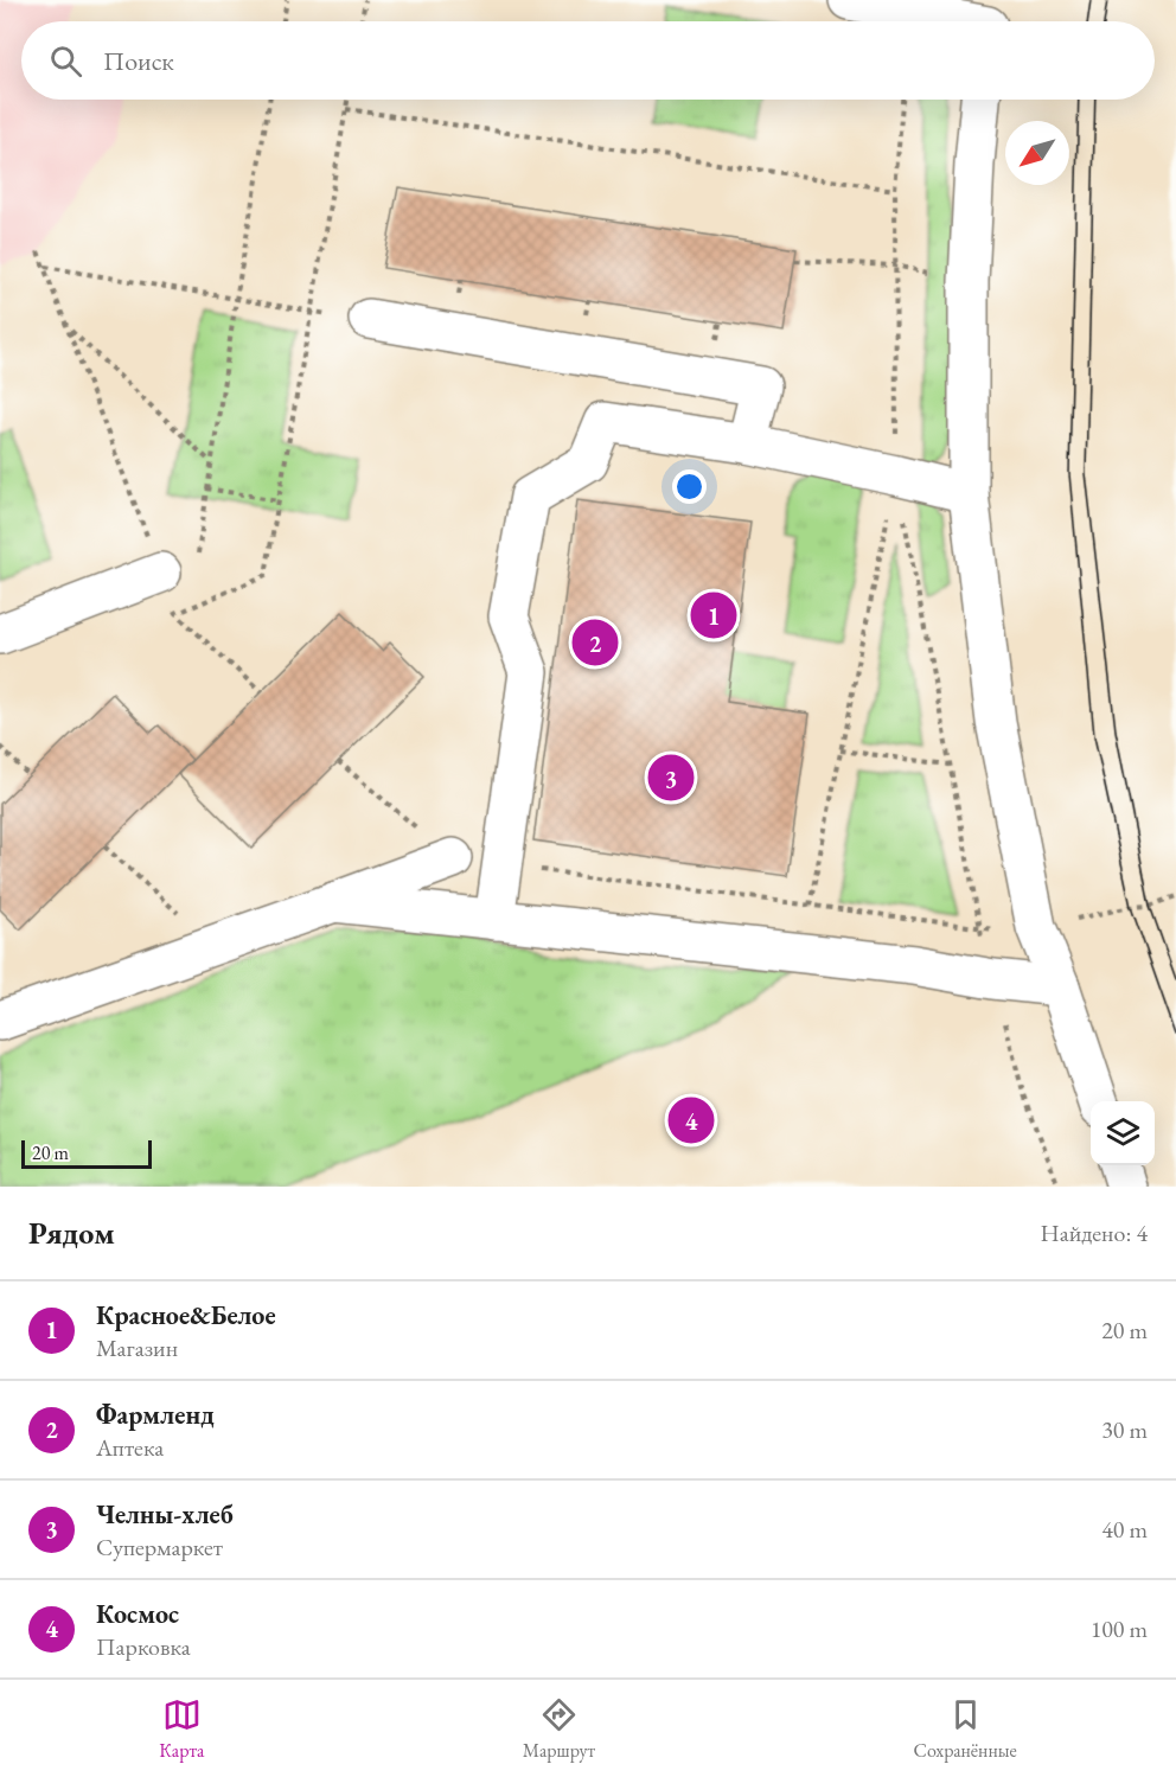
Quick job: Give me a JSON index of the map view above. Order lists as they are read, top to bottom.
{
  "scale_bar": "20 m",
  "north": "bottom left",
  "page": {
    "search": "Поиск",
    "pins": [
      "1",
      "2",
      "3",
      "4"
    ],
    "scale": "20 m",
    "heading": ["Рядом", "Найдено: 4"],
    "list": [
      {
        "mark": "1",
        "name": "Красное&Белое",
        "note": "Магазин",
        "value": "20 m"
      },
      {
        "mark": "2",
        "name": "Фармленд",
        "note": "Аптека",
        "value": "30 m"
      },
      {
        "mark": "3",
        "name": "Челны-хлеб",
        "note": "Супермаркет",
        "value": "40 m"
      },
      {
        "mark": "4",
        "name": "Космос",
        "note": "Парковка",
        "value": "100 m"
      }
    ],
    "nav": ["Карта", "Маршрут", "Сохранённые"]
  }
}
